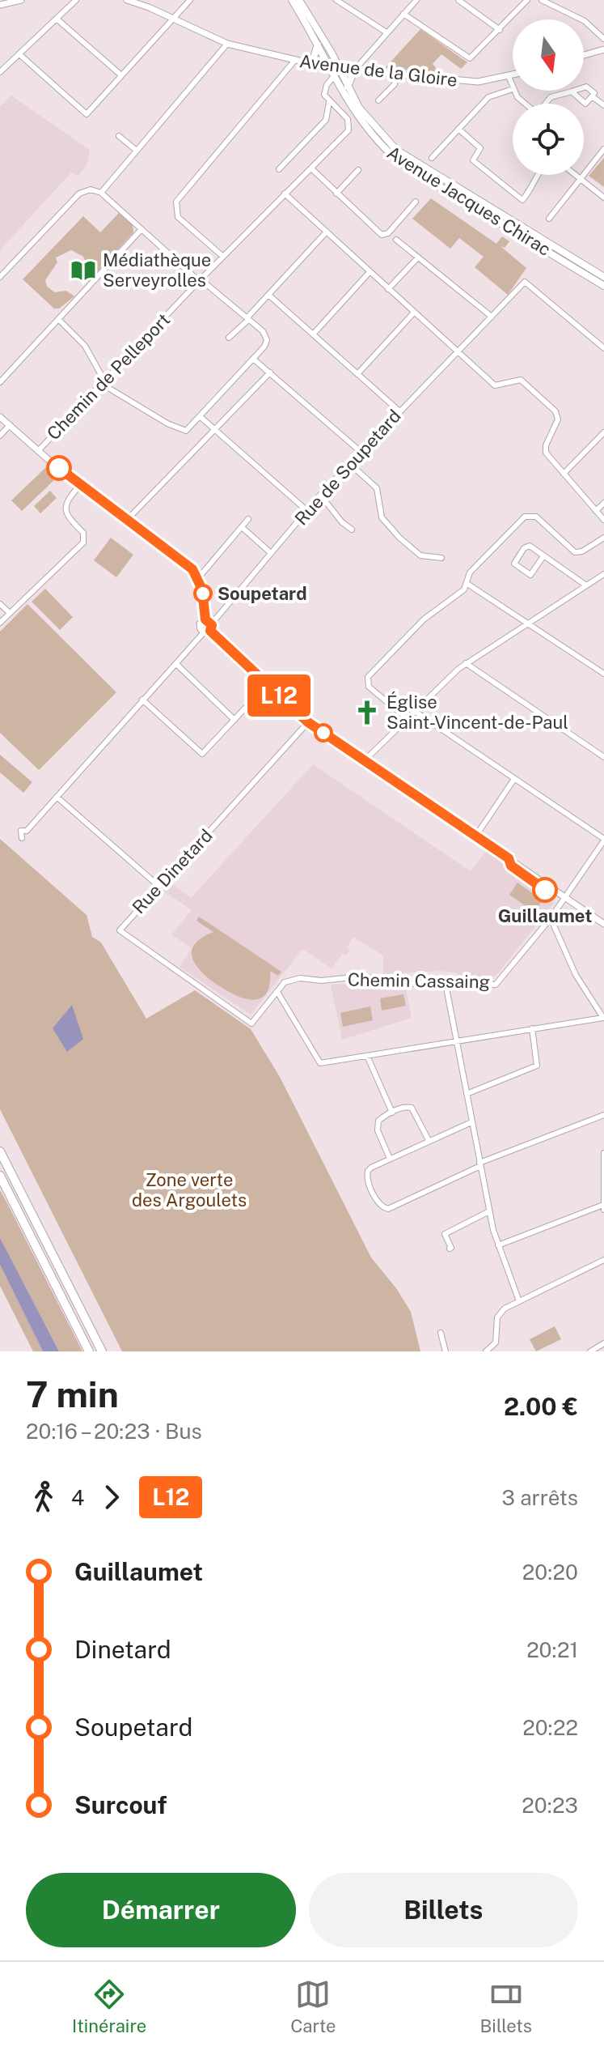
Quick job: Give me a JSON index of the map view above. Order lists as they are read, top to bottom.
{
  "streets": {
    "main road": ["Avenue Jacques Chirac"],
    "street": [
      "Avenue de la Gloire",
      "Chemin de Pelleport",
      "Rue de Soupetard",
      "Rue Dinetard",
      "Chemin Cassaing"
    ]
  },
  "crossings": [
    ["Avenue de la Gloire", "Avenue Jacques Chirac"],
    ["Rue Dinetard", "Chemin Cassaing"]
  ],
  "parks": ["Zone verte des Argoulets"],
  "places": {
    "library": ["Médiathèque Serveyrolles"],
    "other": ["Soupetard", "Guillaumet"],
    "church": ["Église Saint-Vincent-de-Paul"]
  },
  "lines": ["bus line L12"],
  "north": "bottom",
  "page": {
    "on_map": "L12",
    "heading": ["7 min", "20:16 – 20:23 · Bus", "2.00 €"],
    "legs": ["4", "L12", "3 arrêts"],
    "list": [
      {
        "name": "Guillaumet",
        "value": "20:20"
      },
      {
        "name": "Dinetard",
        "value": "20:21"
      },
      {
        "name": "Soupetard",
        "value": "20:22"
      },
      {
        "name": "Surcouf",
        "value": "20:23"
      }
    ],
    "buttons": ["Démarrer", "Billets"],
    "tabs": ["Itinéraire", "Carte", "Billets"]
  }
}
